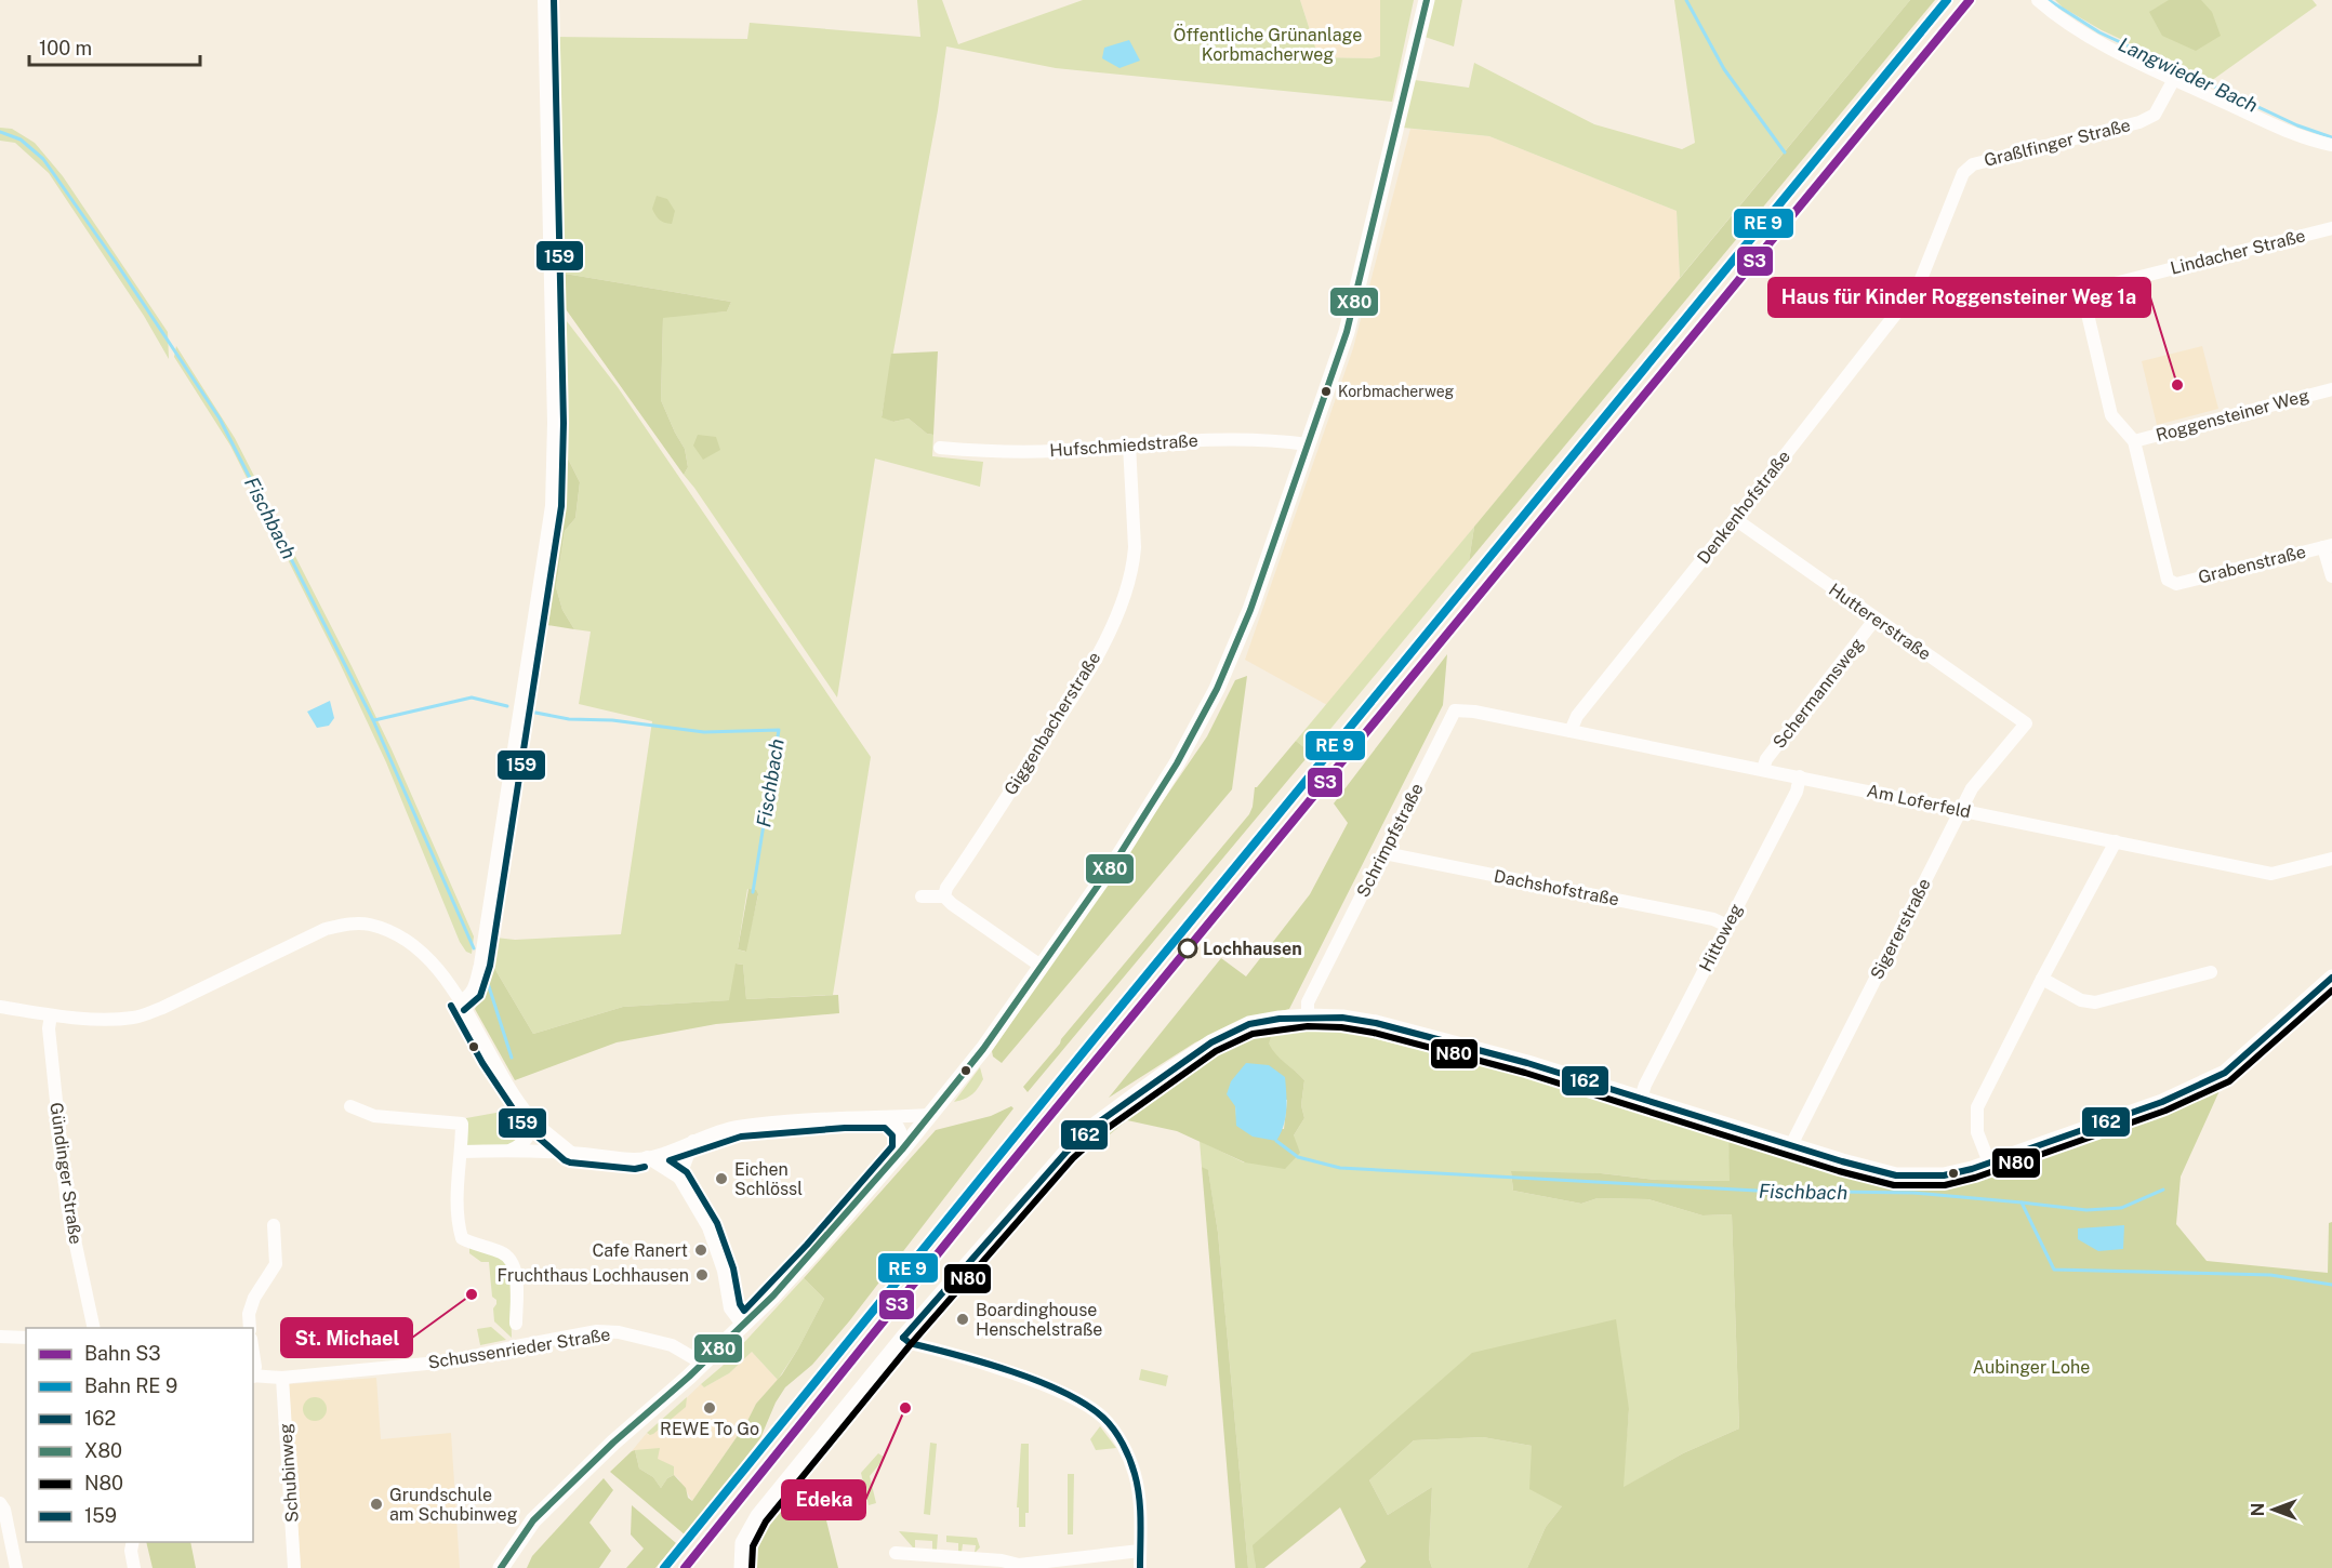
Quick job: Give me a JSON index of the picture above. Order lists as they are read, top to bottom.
{
  "streets": {
    "street": [
      "Graßlfinger Straße",
      "Lindacher Straße",
      "Roggensteiner Weg",
      "Hufschmiedstraße",
      "Denkenhofstraße",
      "Grabenstraße",
      "Huttererstraße",
      "Schermannsweg",
      "Giggenbacherstraße",
      "Am Loferfeld",
      "Schrimpfstraße",
      "Dachshofstraße",
      "Sigererstraße",
      "Hittoweg",
      "Gündinger Straße",
      "Schussenrieder Straße",
      "Schubinweg"
    ]
  },
  "crossings": [
    ["Graßlfinger Straße", "Lindacher Straße"],
    ["Graßlfinger Straße", "Denkenhofstraße"],
    ["Lindacher Straße", "Denkenhofstraße"],
    ["Roggensteiner Weg", "Grabenstraße"],
    ["Hufschmiedstraße", "Giggenbacherstraße"],
    ["Denkenhofstraße", "Huttererstraße"],
    ["Denkenhofstraße", "Am Loferfeld"],
    ["Huttererstraße", "Schermannsweg"],
    ["Huttererstraße", "Sigererstraße"],
    ["Schermannsweg", "Am Loferfeld"],
    ["Am Loferfeld", "Schrimpfstraße"],
    ["Am Loferfeld", "Sigererstraße"],
    ["Am Loferfeld", "Hittoweg"],
    ["Schrimpfstraße", "Dachshofstraße"],
    ["Dachshofstraße", "Hittoweg"],
    ["Schussenrieder Straße", "Schubinweg"]
  ],
  "water": ["Langwieder Bach", "Fischbach"],
  "parks": ["Öffentliche Grünanlage Korbmacherweg", "Aubinger Lohe"],
  "places": [
    "Haus für Kinder Roggensteiner Weg 1a",
    "Korbmacherweg",
    "Lochhausen",
    "Eichen Schlössl",
    "Cafe Ranert",
    "Fruchthaus Lochhausen",
    "St. Michael",
    "Boardinghouse Henschelstraße",
    "REWE To Go",
    "Edeka",
    "Grundschule am Schubinweg"
  ],
  "lines": [
    "rail line S3",
    "transit line X80",
    "transit line 159",
    "transit line 162",
    "transit line N80"
  ],
  "legend": [
    "Bahn S3",
    "Bahn RE 9",
    "162",
    "X80",
    "N80",
    "159"
  ],
  "scale_bar": "100 m",
  "north": "left"
}
